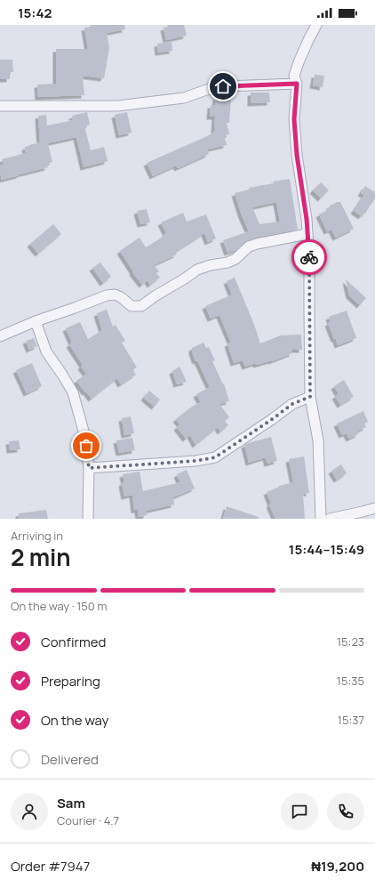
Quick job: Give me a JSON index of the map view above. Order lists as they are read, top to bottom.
{
  "page": {
    "status": "15:42",
    "heading": ["2 min", "Arriving in", "15:44–15:49"],
    "panel": [
      "Sam",
      "Courier · 4.7",
      "Order #7947",
      "₦19,200"
    ],
    "bar": "On the way · 150 m",
    "list": [
      ["Confirmed", "15:23"],
      ["Preparing", "15:35"],
      ["On the way", "15:37"],
      "Delivered"
    ]
  }
}
